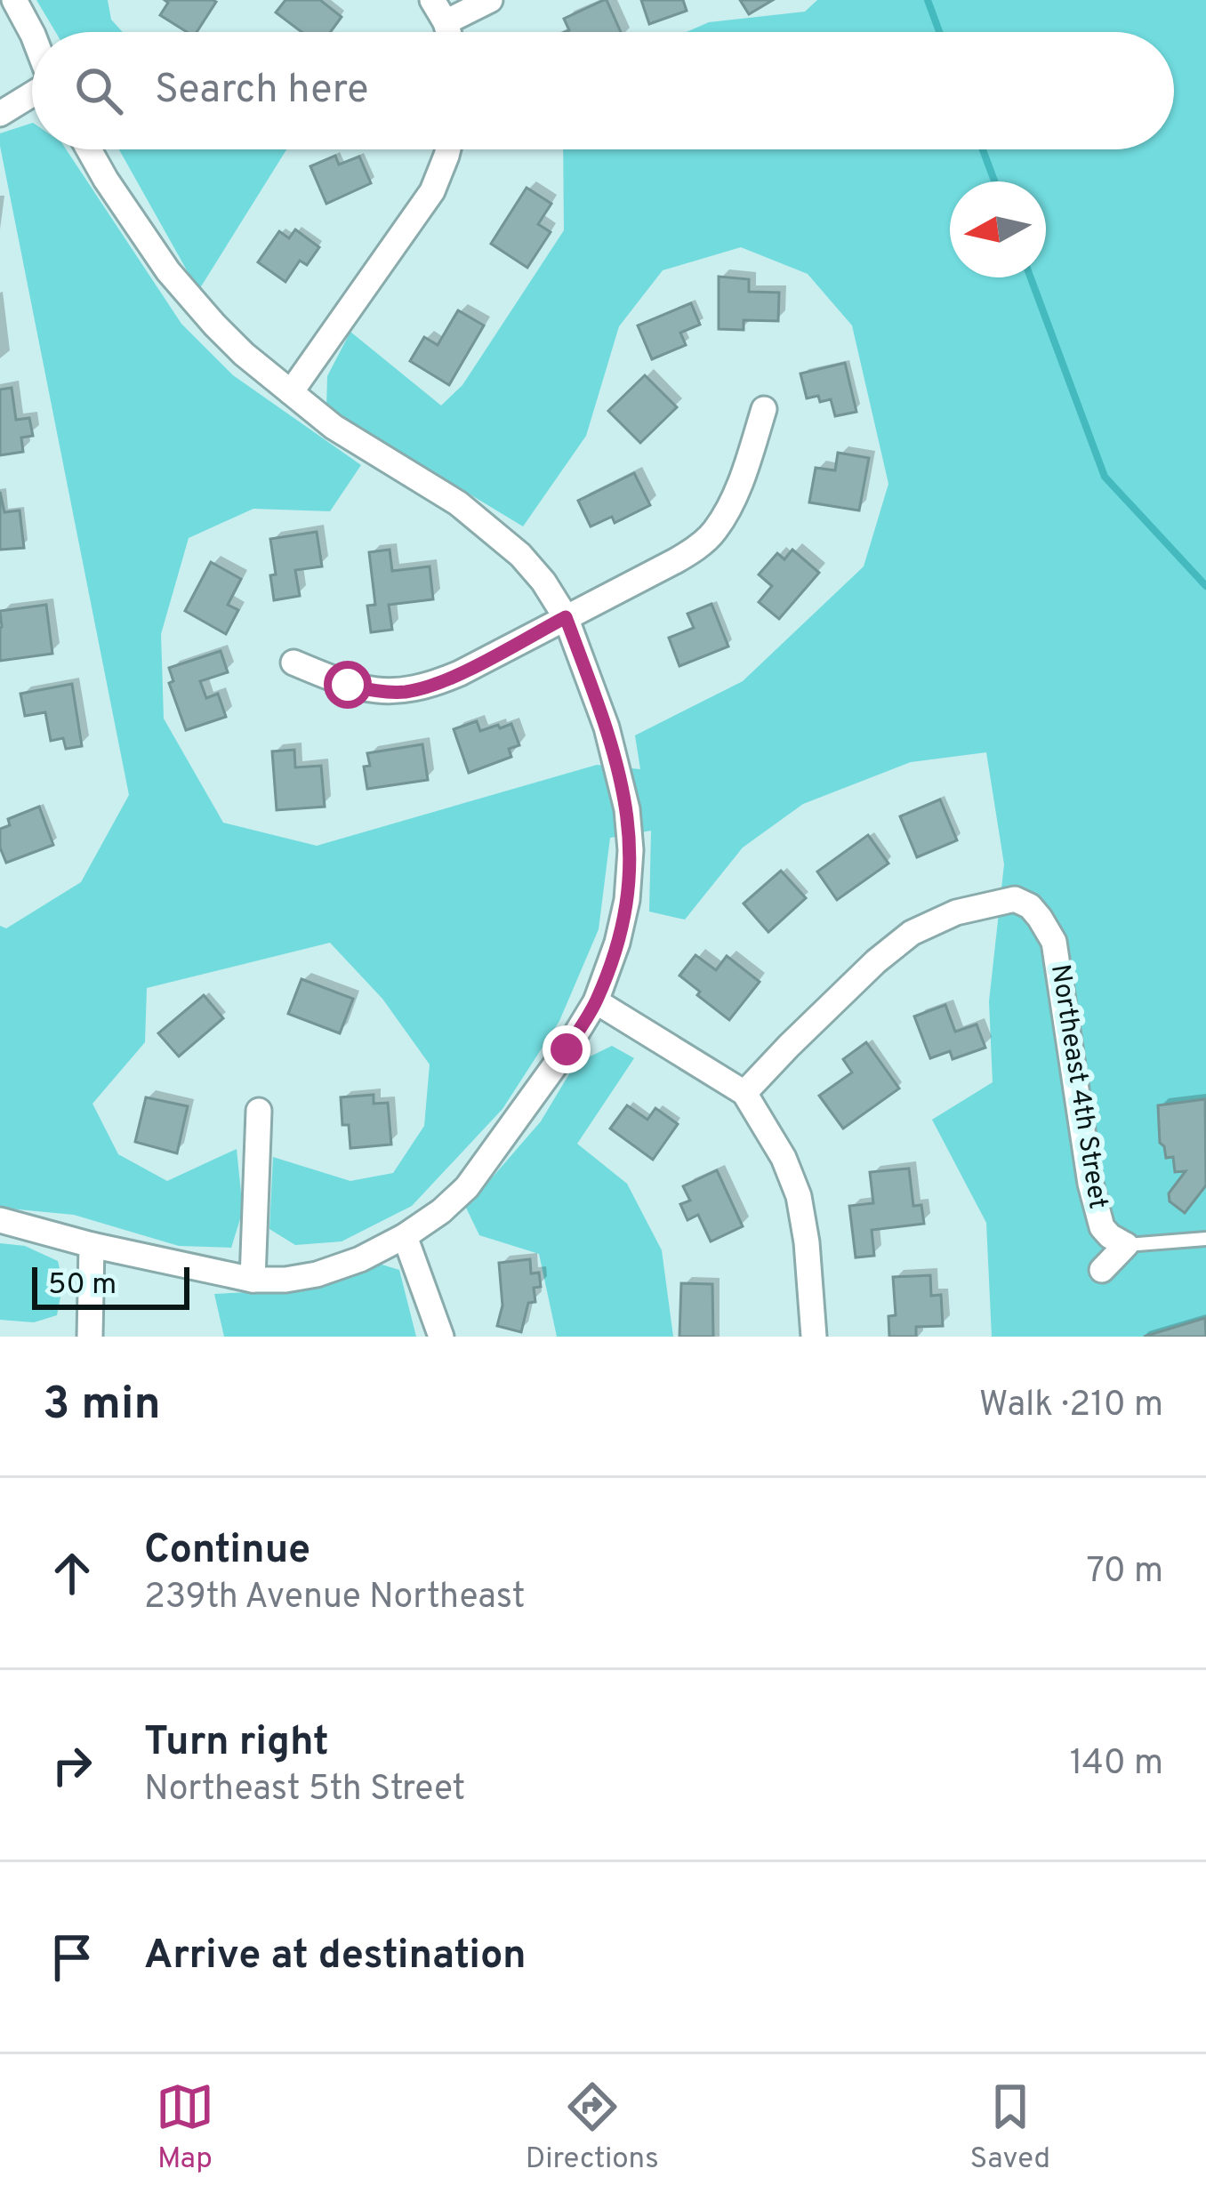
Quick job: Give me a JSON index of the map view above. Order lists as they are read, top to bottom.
{
  "streets": {
    "street": ["Northeast 4th Street"]
  },
  "scale_bar": "50 m",
  "north": "left",
  "page": {
    "search": "Search here",
    "scale": "50 m",
    "heading": ["3 min", "Walk · 210 m"],
    "list": [
      ["Continue", "239th Avenue Northeast", "70 m"],
      ["Turn right", "Northeast 5th Street", "140 m"],
      "Arrive at destination"
    ],
    "nav": ["Map", "Directions", "Saved"]
  }
}
